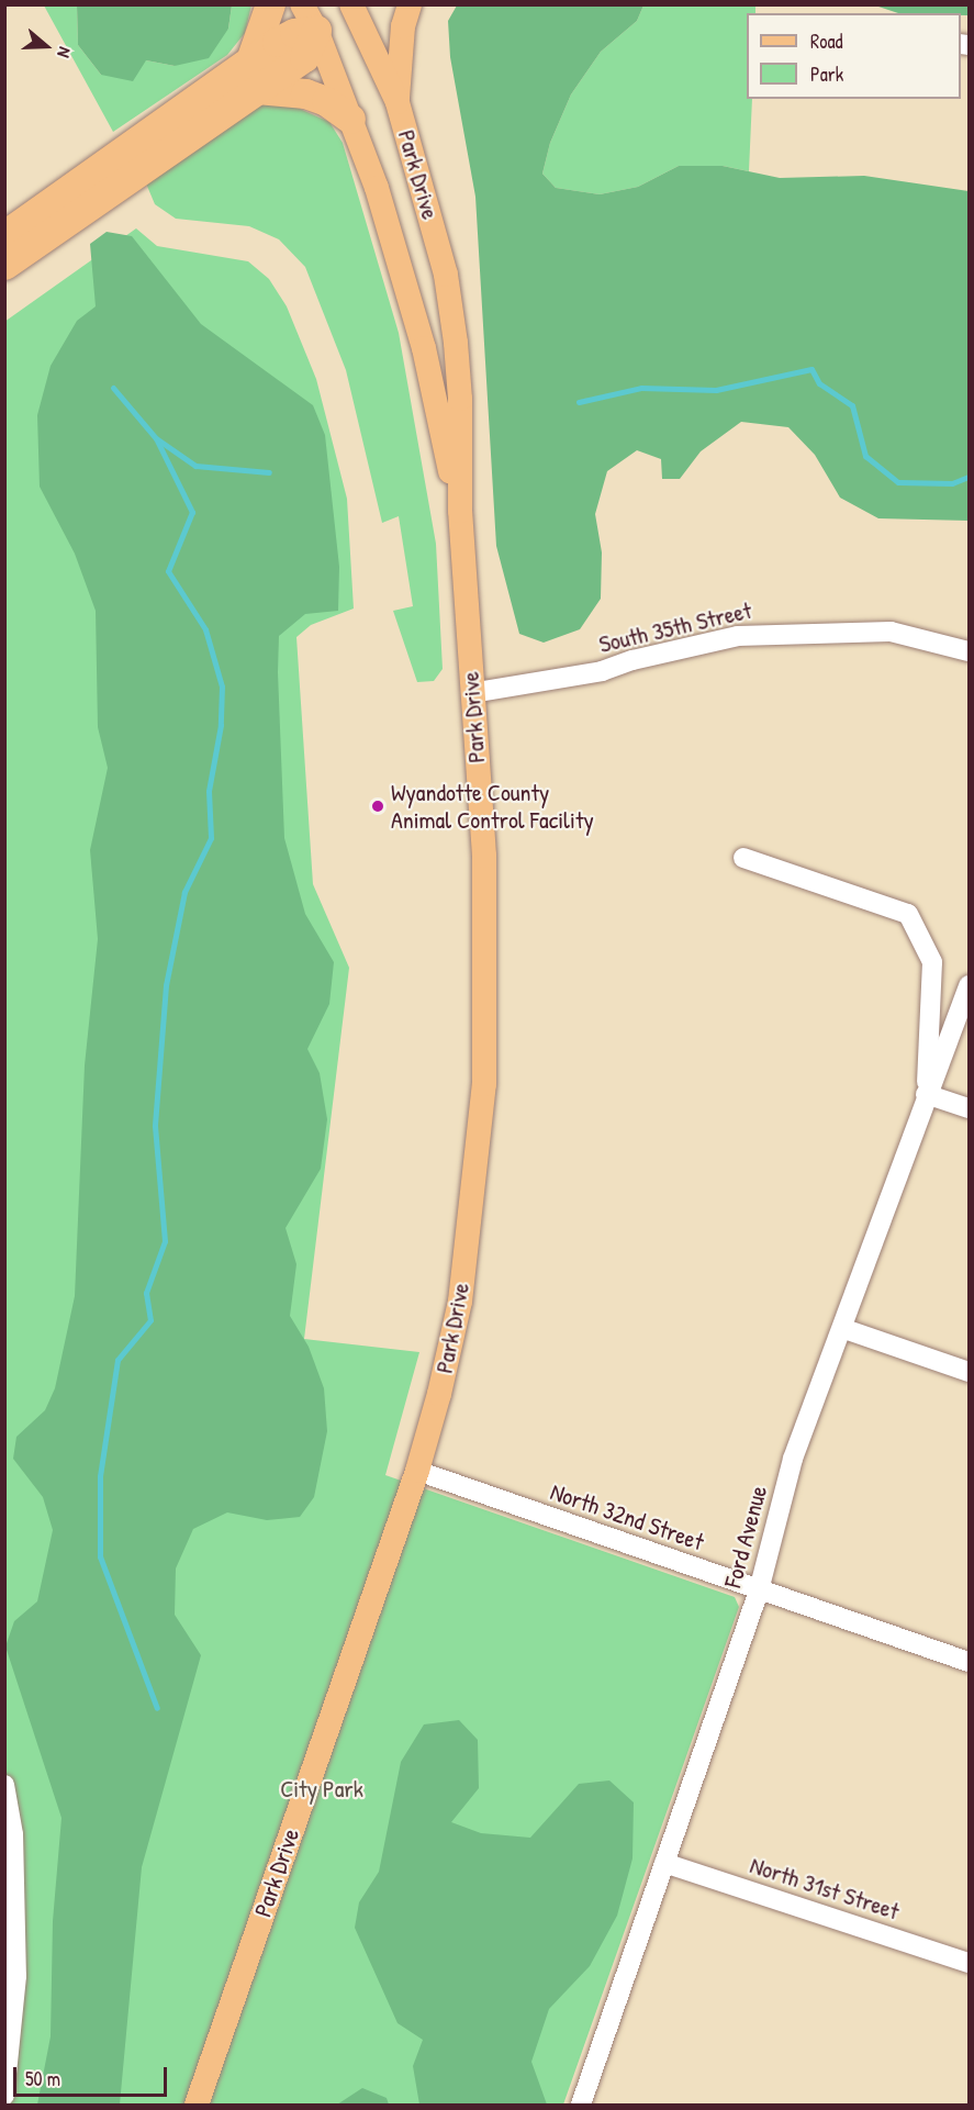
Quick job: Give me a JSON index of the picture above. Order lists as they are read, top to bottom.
{
  "streets": {
    "main road": ["Park Drive"],
    "street": [
      "South 35th Street",
      "North 32nd Street",
      "Ford Avenue",
      "North 31st Street"
    ]
  },
  "crossings": [
    ["Park Drive", "South 35th Street"],
    ["Park Drive", "North 32nd Street"],
    ["North 32nd Street", "Ford Avenue"],
    ["Ford Avenue", "North 31st Street"]
  ],
  "parks": ["City Park"],
  "places": ["Wyandotte County Animal Control Facility"],
  "legend": ["Road", "Park"],
  "scale_bar": "50 m",
  "north": "right"
}
